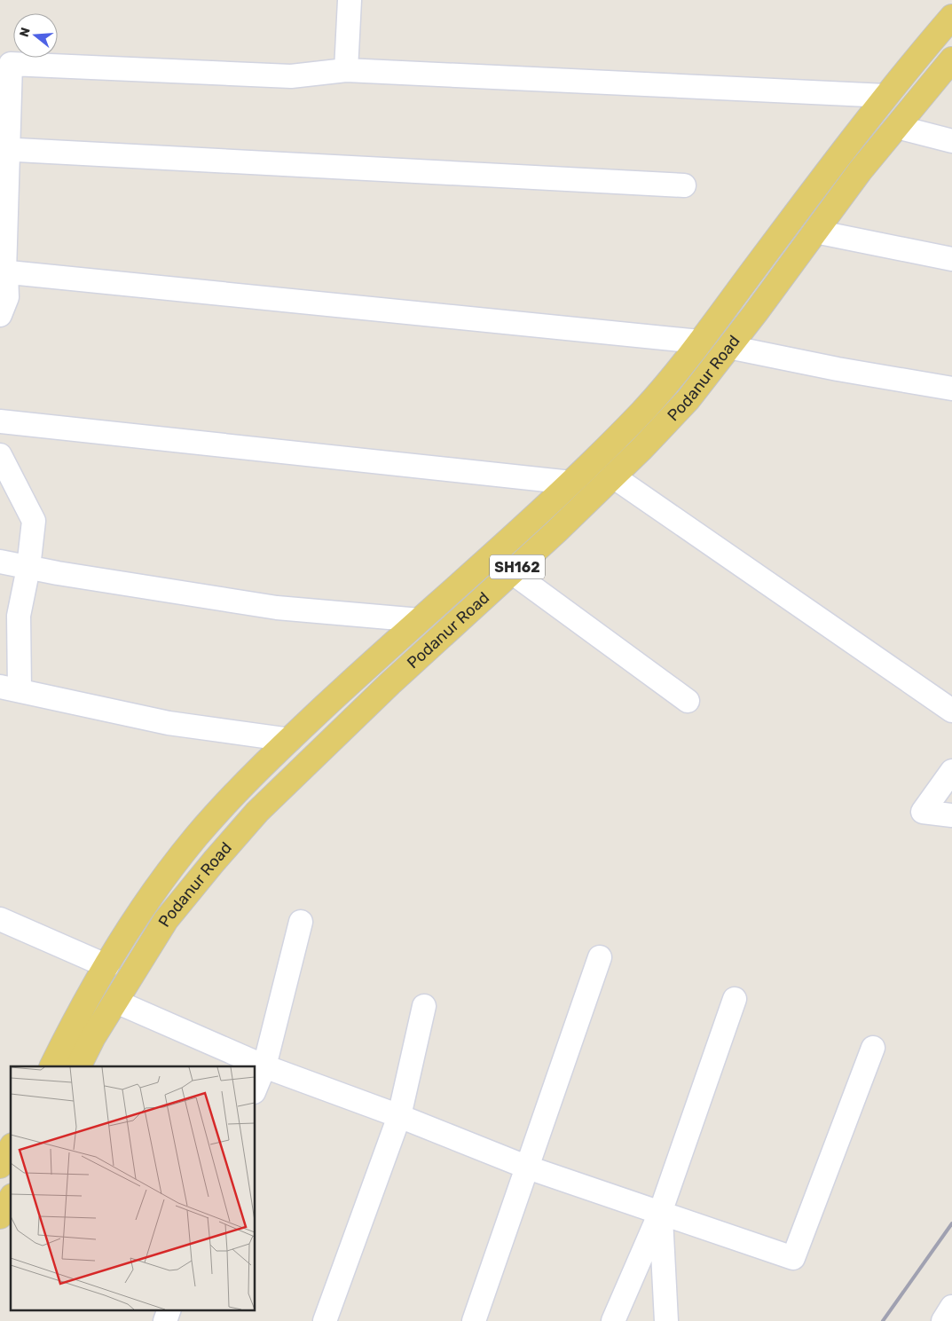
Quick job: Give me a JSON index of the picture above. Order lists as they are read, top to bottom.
{
  "streets": {
    "main road": ["Podanur Road", "SH162"]
  },
  "north": "left"
}
